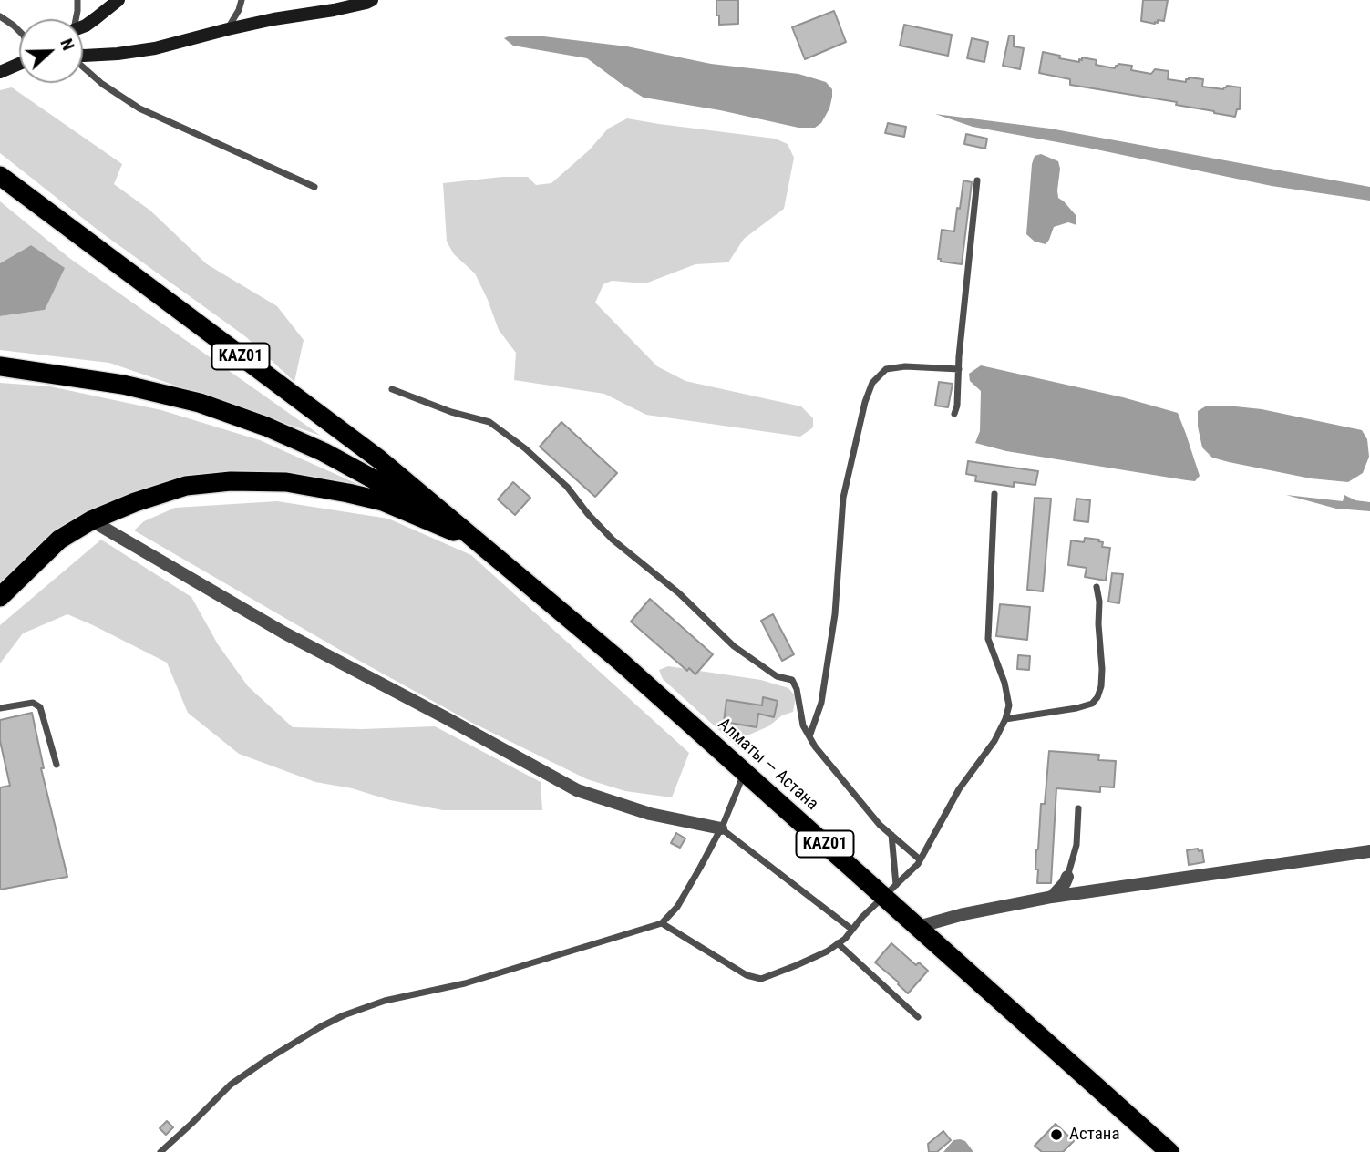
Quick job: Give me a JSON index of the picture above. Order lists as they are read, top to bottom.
{
  "streets": {
    "highway": ["KАZ01", "Алматы — Астана"]
  },
  "crossings": [
    ["KАZ01", "Алматы — Астана"]
  ],
  "places": ["Астана"],
  "north": "right"
}
